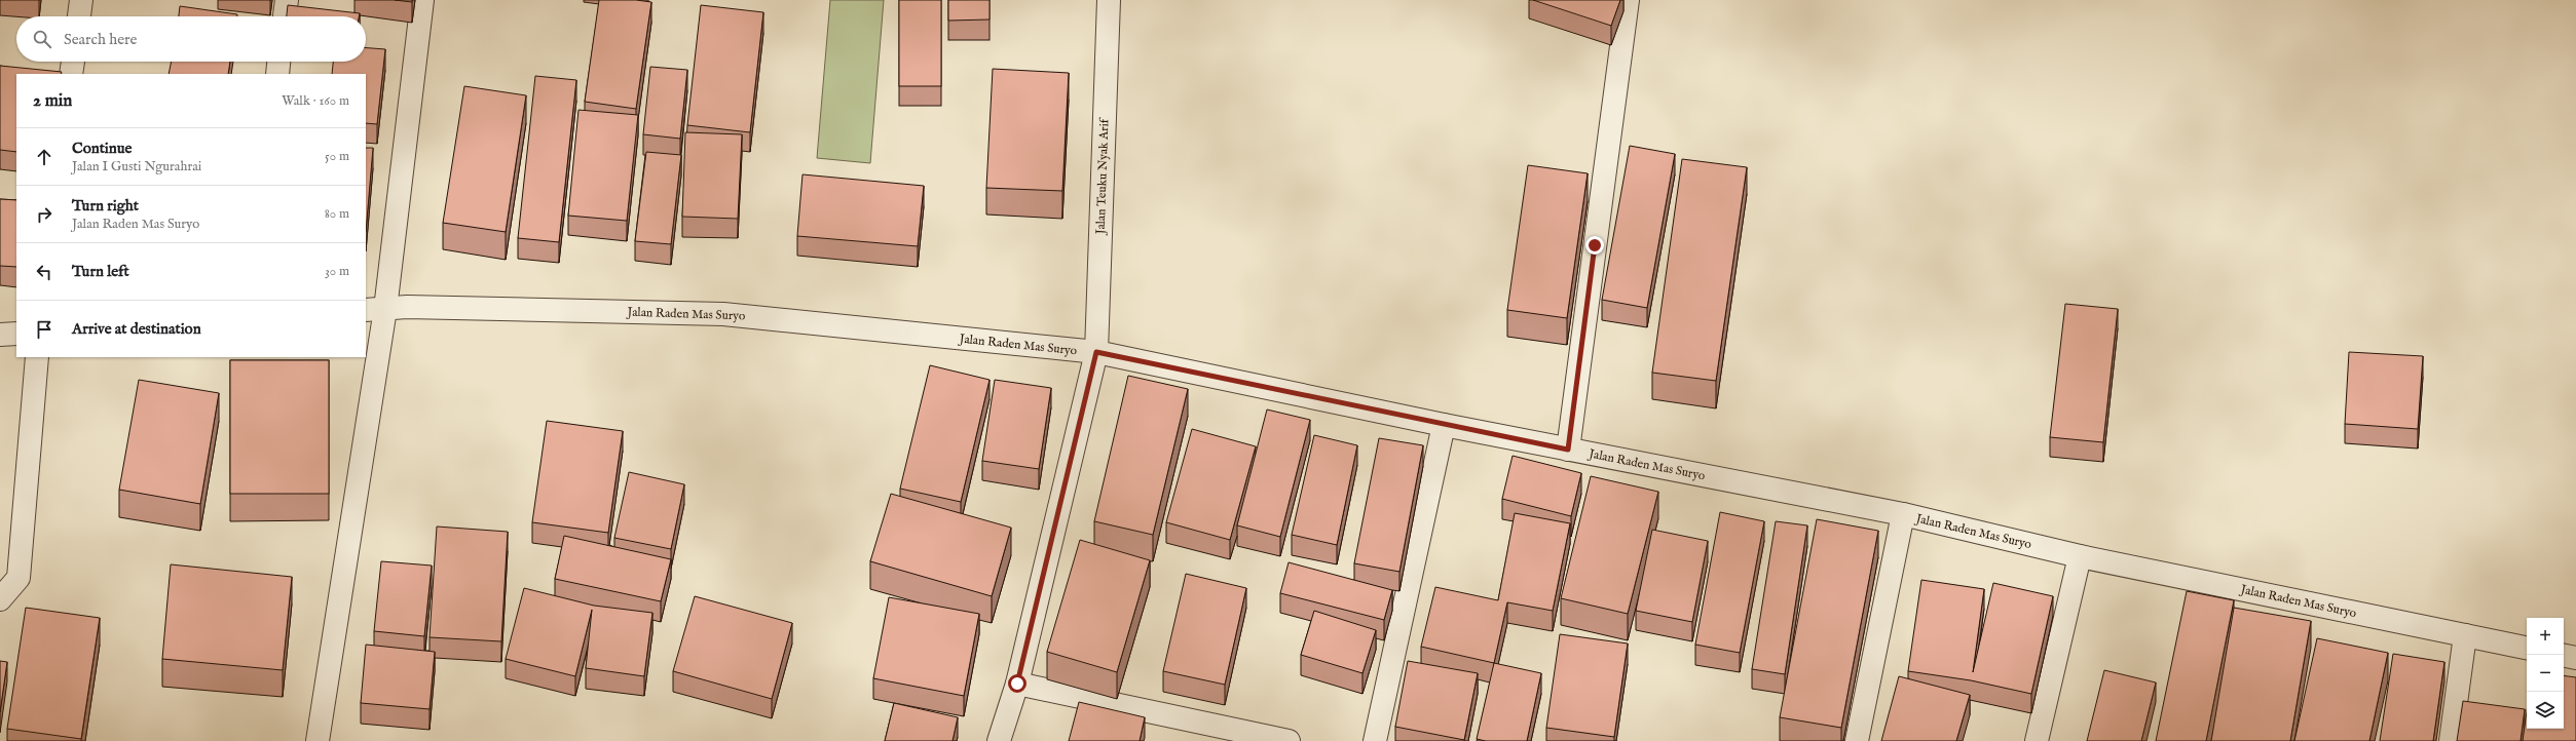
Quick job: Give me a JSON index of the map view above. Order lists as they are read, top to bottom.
{
  "streets": {
    "street": ["Jalan Teuku Nyak Arif", "Jalan Raden Mas Suryo"]
  },
  "crossings": [
    ["Jalan Teuku Nyak Arif", "Jalan Raden Mas Suryo"]
  ],
  "page": {
    "search": "Search here",
    "heading": ["2 min", "Walk · 160 m"],
    "list": [
      ["Continue", "Jalan I Gusti Ngurahrai", "50 m"],
      ["Turn right", "Jalan Raden Mas Suryo", "80 m"],
      ["Turn left", "30 m"],
      "Arrive at destination"
    ],
    "map_buttons": ["+", "−"]
  }
}
